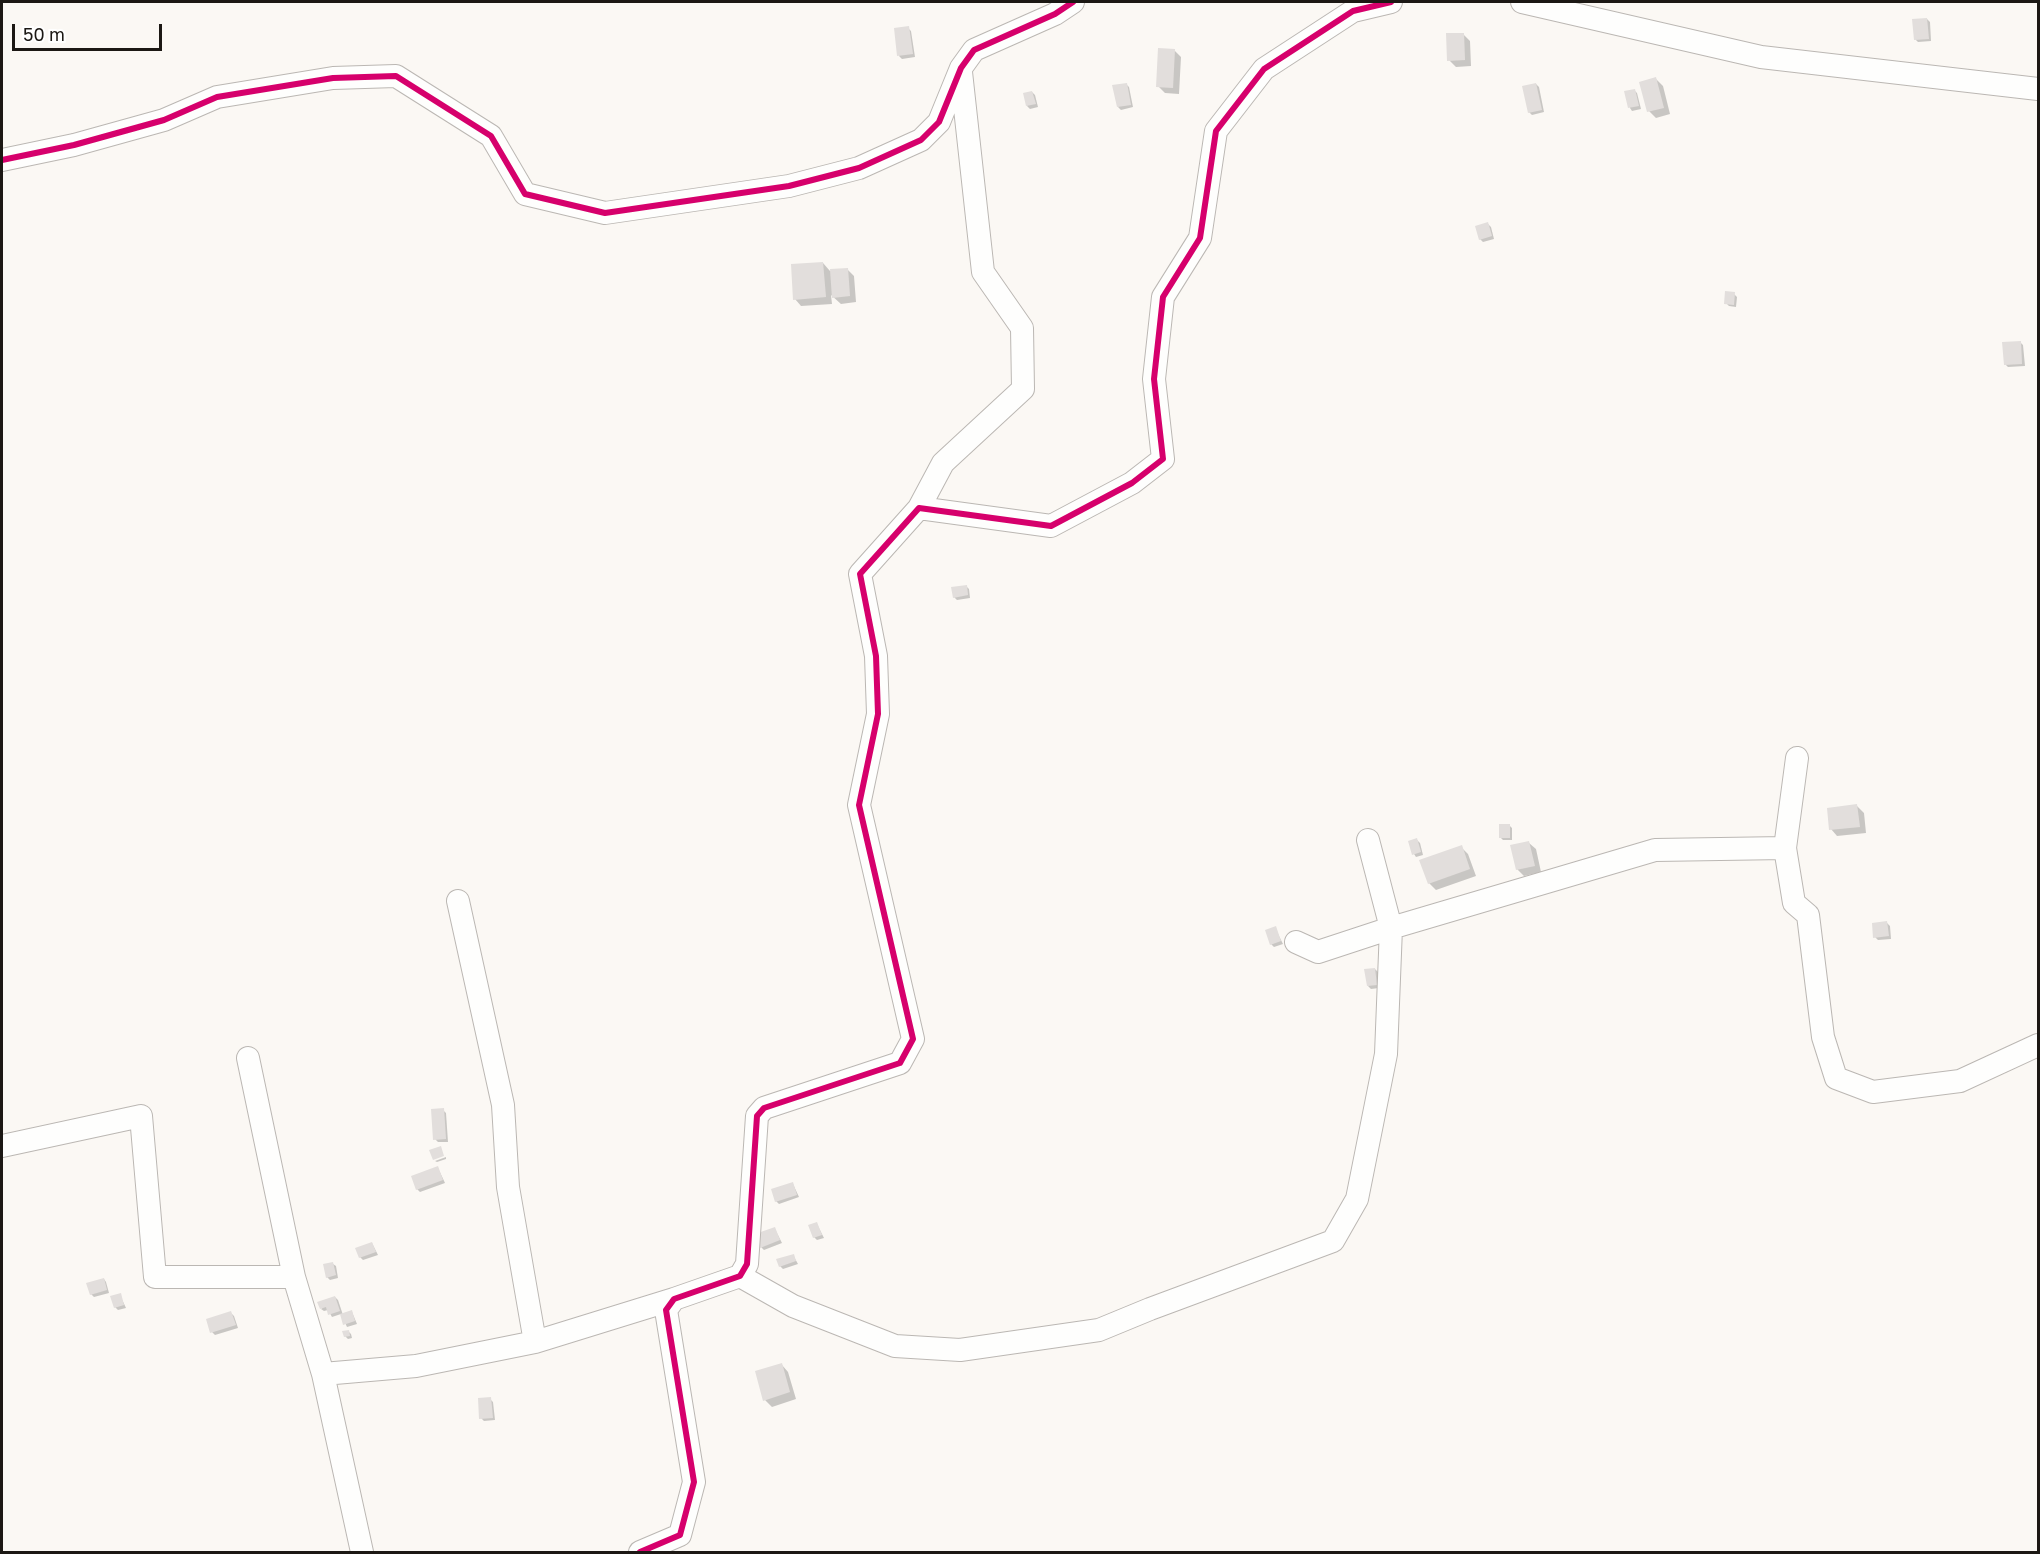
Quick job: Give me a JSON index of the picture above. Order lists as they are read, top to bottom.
{
  "scale_bar": "50 m"
}
